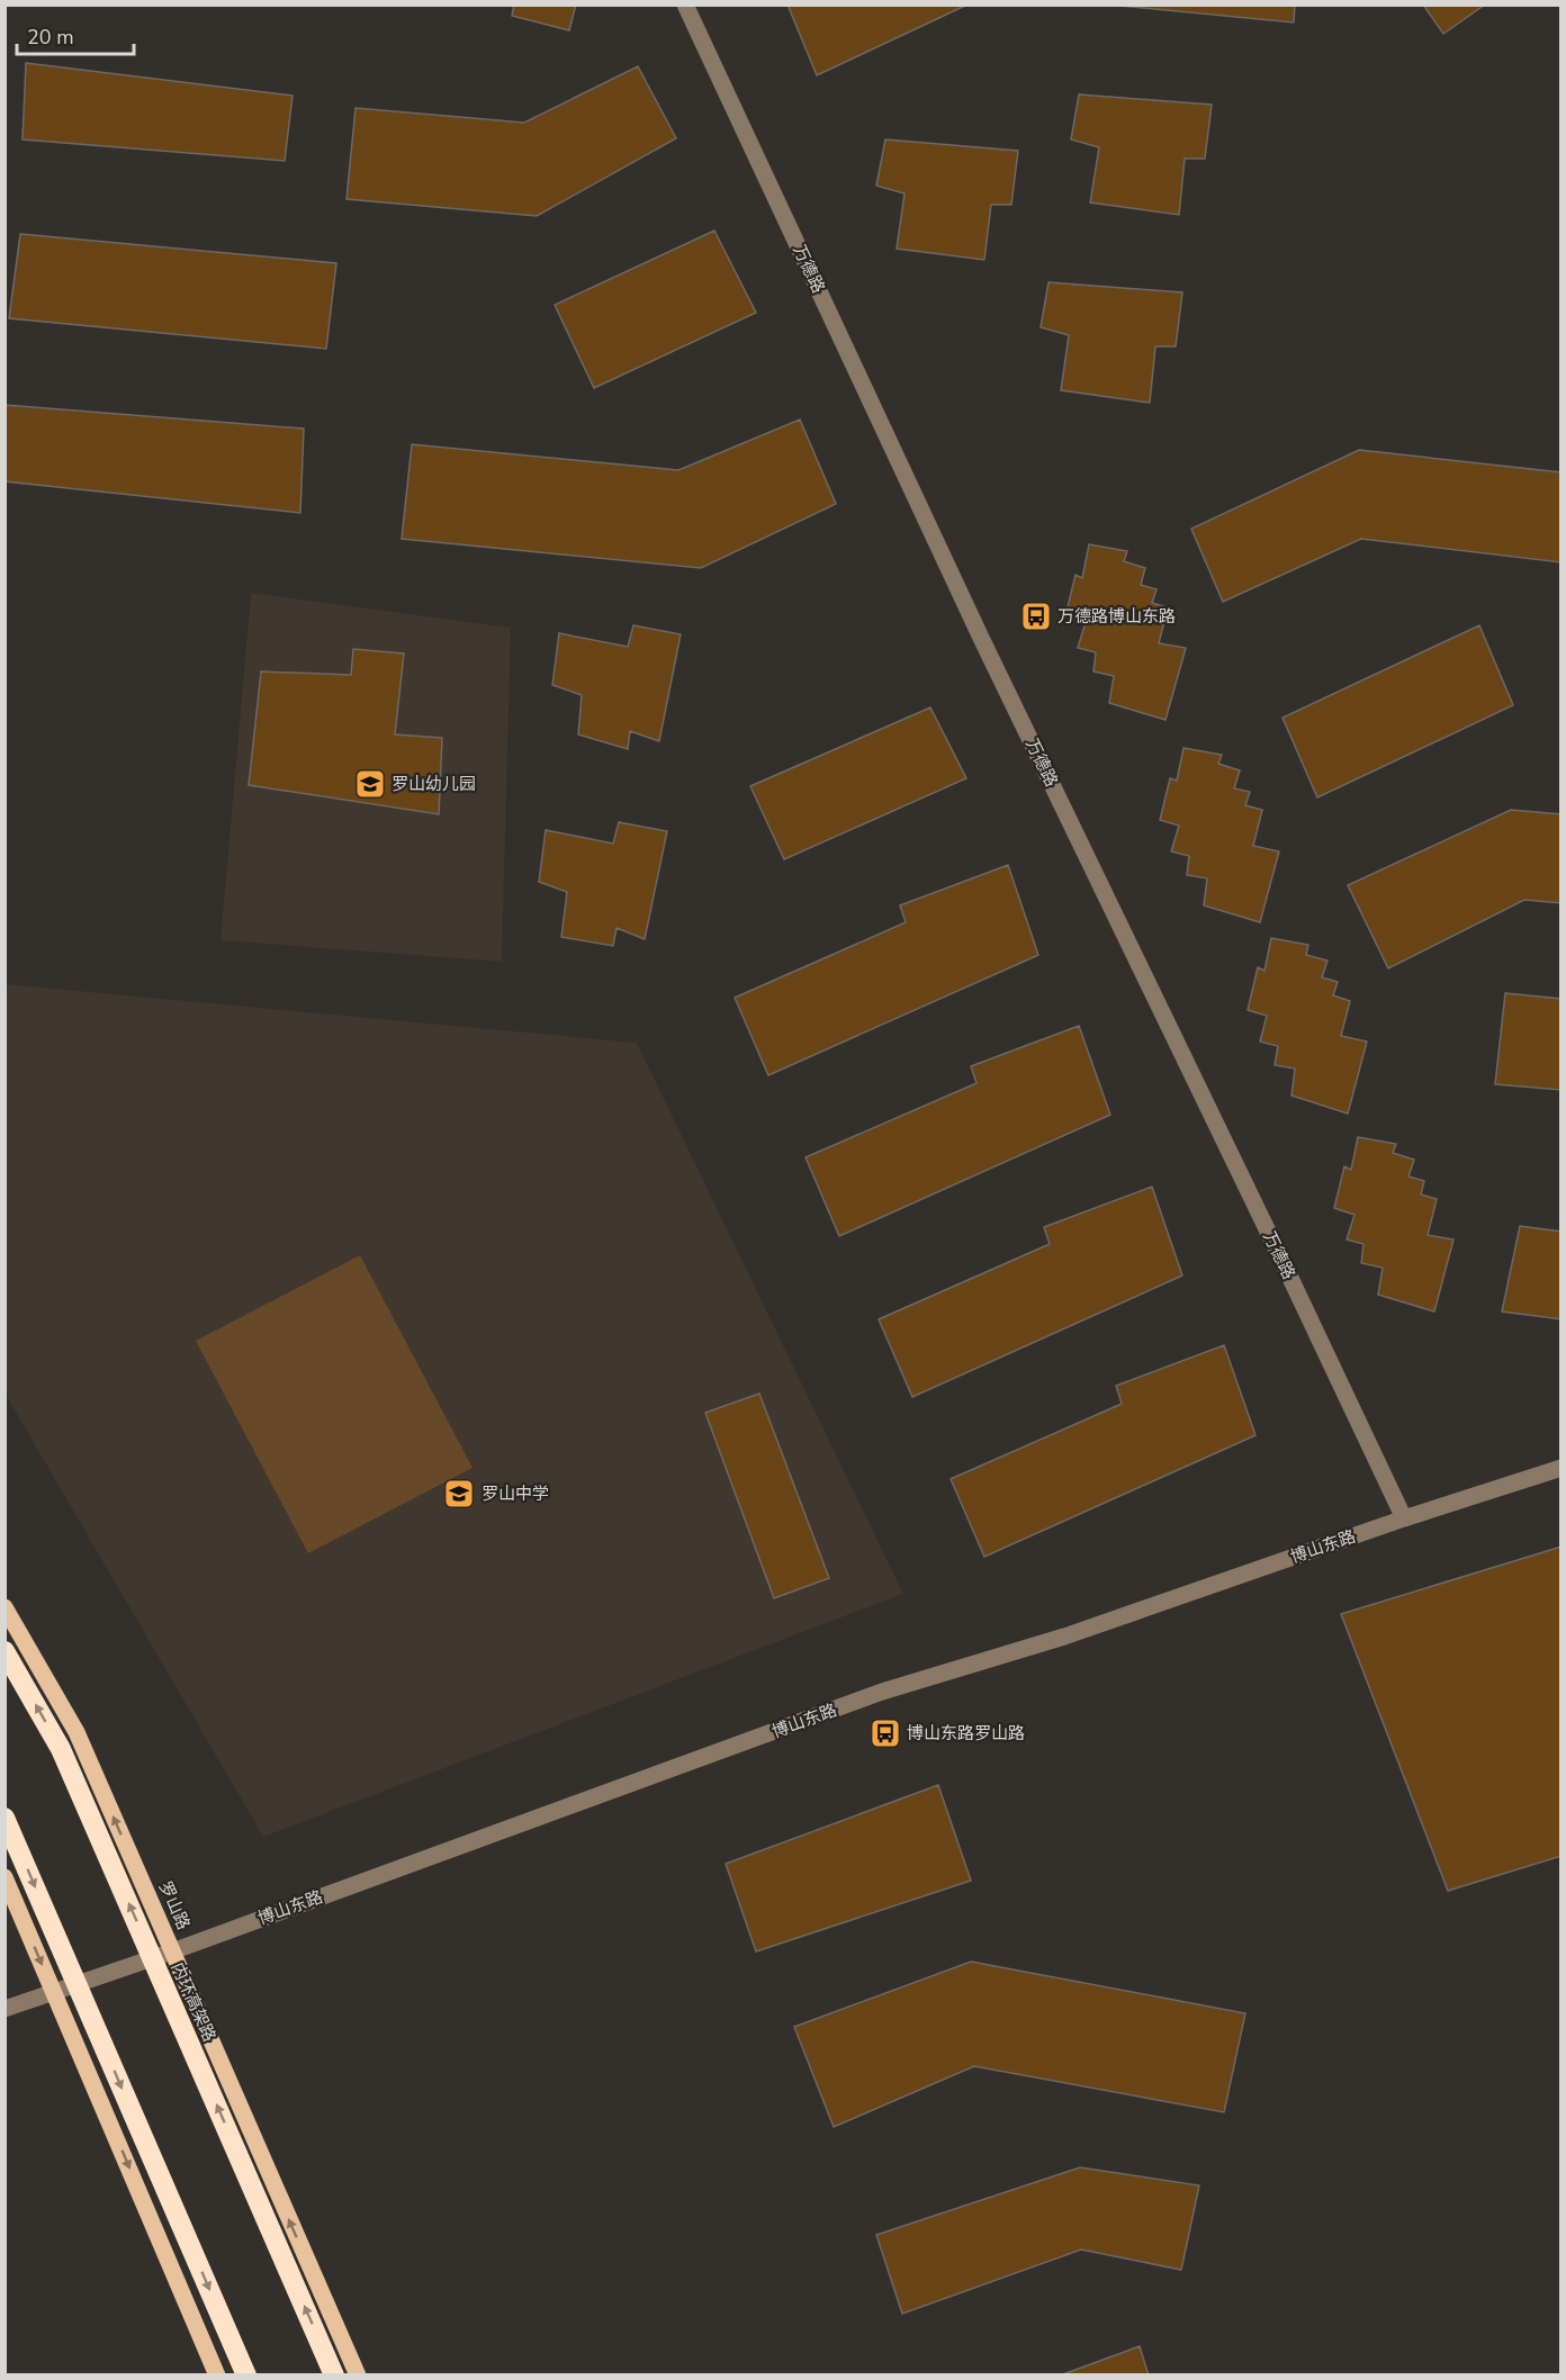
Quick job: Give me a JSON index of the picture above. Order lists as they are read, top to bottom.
{
  "streets": {
    "highway": ["内环高架路"],
    "main road": ["罗山路"],
    "street": ["万德路", "博山东路"]
  },
  "crossings": [
    ["万德路", "博山东路"],
    ["博山东路", "罗山路"]
  ],
  "places": {
    "bus stop": ["万德路博山东路", "博山东路罗山路"],
    "school or university": ["罗山幼儿园", "罗山中学"]
  },
  "scale_bar": "20 m"
}
